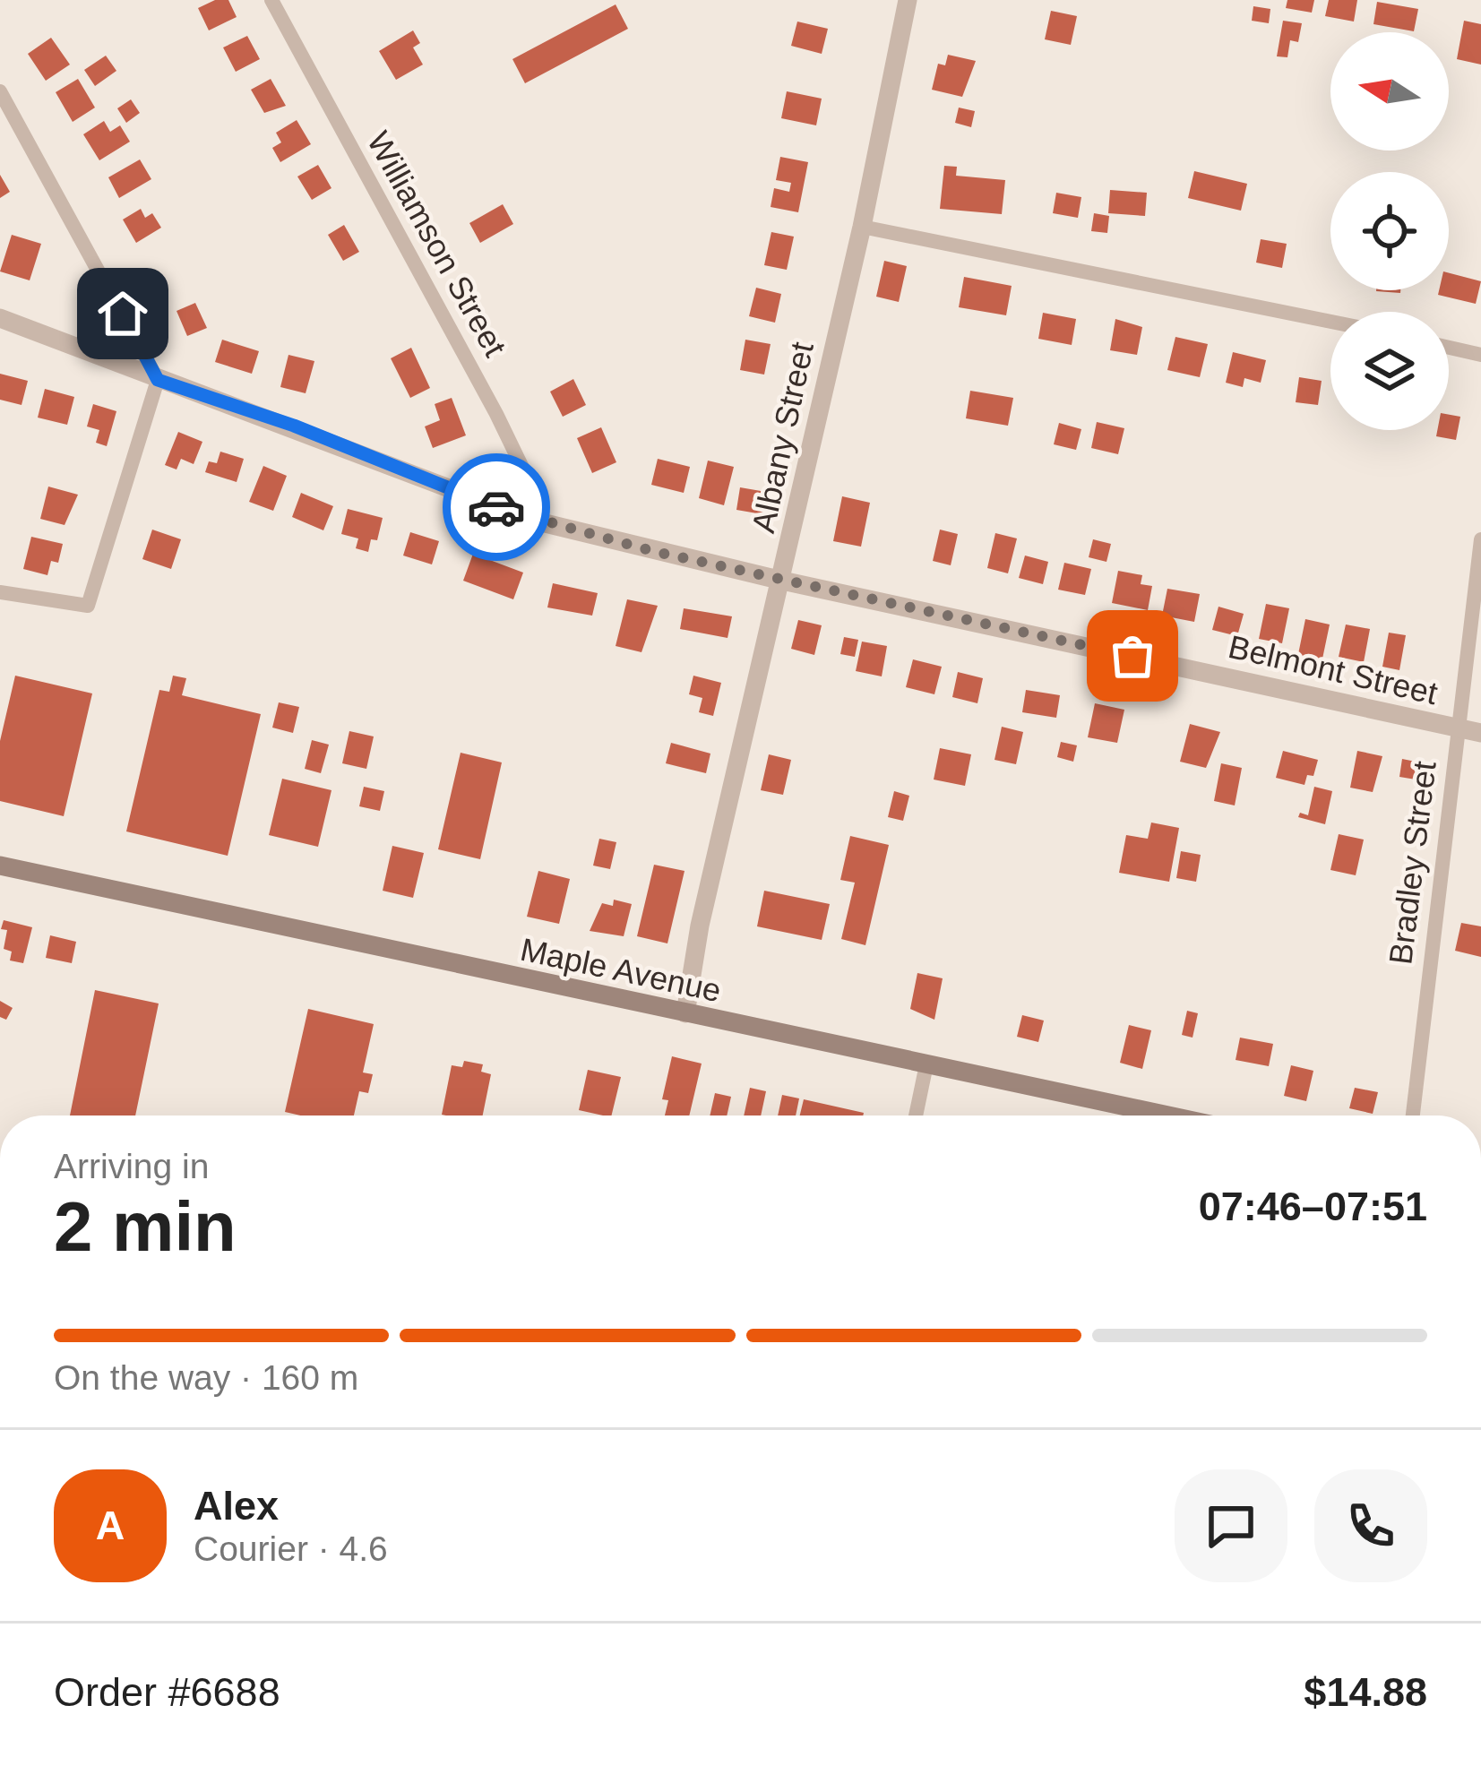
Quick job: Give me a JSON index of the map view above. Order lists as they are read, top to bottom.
{
  "streets": {
    "main road": ["Maple Avenue"],
    "street": [
      "Williamson Street",
      "Albany Street",
      "Belmont Street",
      "Bradley Street"
    ]
  },
  "crossings": [
    ["Williamson Street", "Belmont Street"],
    ["Albany Street", "Belmont Street"],
    ["Albany Street", "Maple Avenue"],
    ["Belmont Street", "Bradley Street"]
  ],
  "north": "left",
  "page": {
    "heading": ["2 min", "Arriving in", "07:46–07:51"],
    "panel": [
      "Alex",
      "Courier · 4.6",
      "Order #6688",
      "$14.88"
    ],
    "bar": "On the way · 160 m",
    "round": "A"
  }
}
